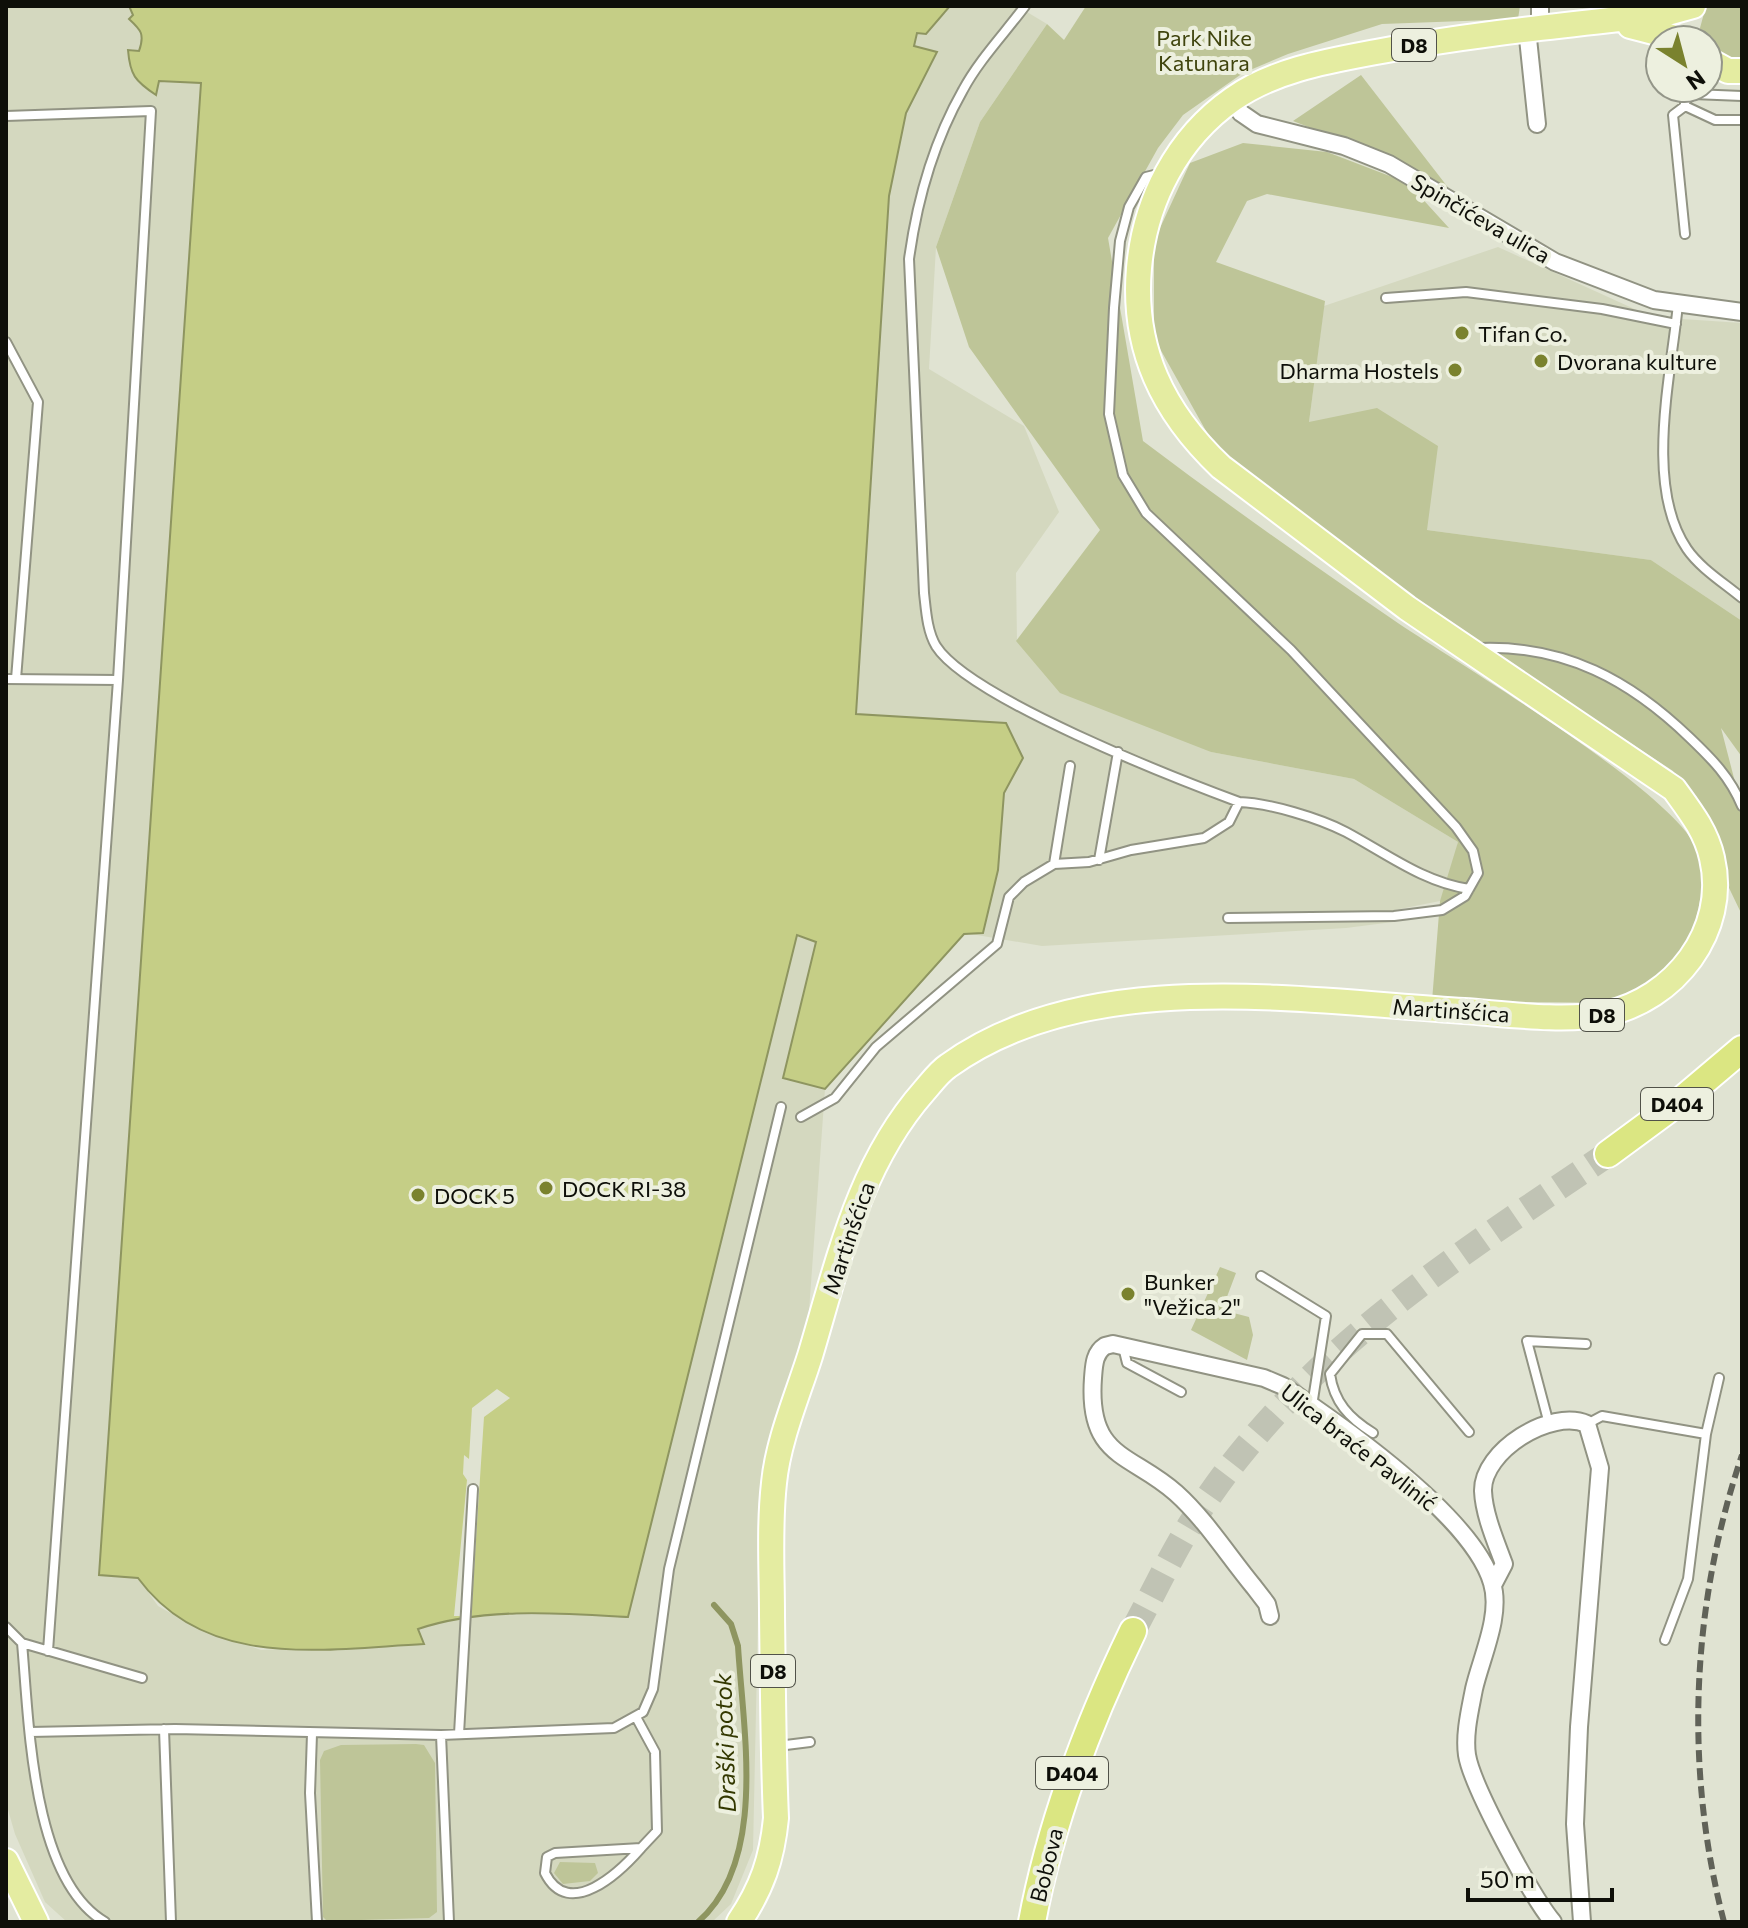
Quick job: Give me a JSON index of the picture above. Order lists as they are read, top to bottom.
{
  "streets": {
    "highway": ["D404", "Bobova"],
    "main road": ["D8", "Martinšćica"],
    "street": ["Spinčićeva ulica", "Ulica braće Pavlinić"]
  },
  "crossings": [
    ["D8", "Spinčićeva ulica"],
    ["D8", "Martinšćica"],
    ["Spinčićeva ulica", "Martinšćica"]
  ],
  "water": ["Draški potok"],
  "parks": ["Park Nike Katunara"],
  "places": [
    "Tifan Co.",
    "Dvorana kulture",
    "Dharma Hostels",
    "DOCK RI-38",
    "DOCK 5",
    "Bunker \"Vežica 2\""
  ],
  "scale_bar": "50 m",
  "north": "bottom right"
}
